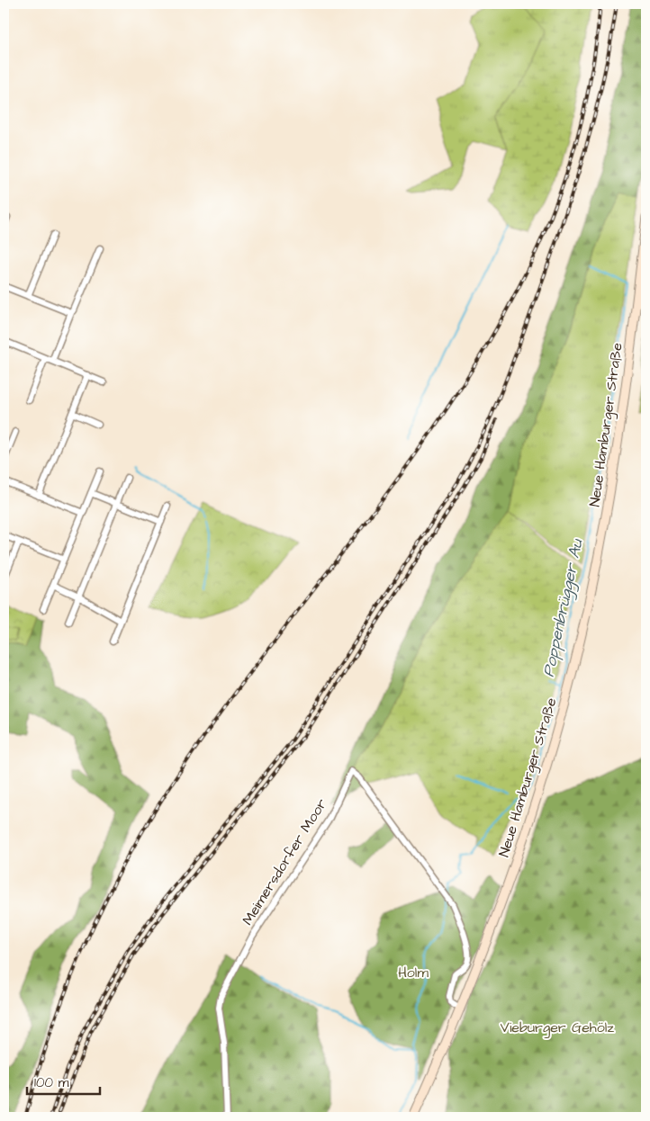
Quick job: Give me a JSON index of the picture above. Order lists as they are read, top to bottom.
{
  "streets": {
    "main road": ["Neue Hamburger Straße"],
    "street": ["Meimersdorfer Moor"]
  },
  "crossings": [
    ["Neue Hamburger Straße", "Meimersdorfer Moor"]
  ],
  "water": ["Poppenbrügger Au"],
  "parks": ["Holm", "Vieburger Gehölz"],
  "scale_bar": "100 m"
}
